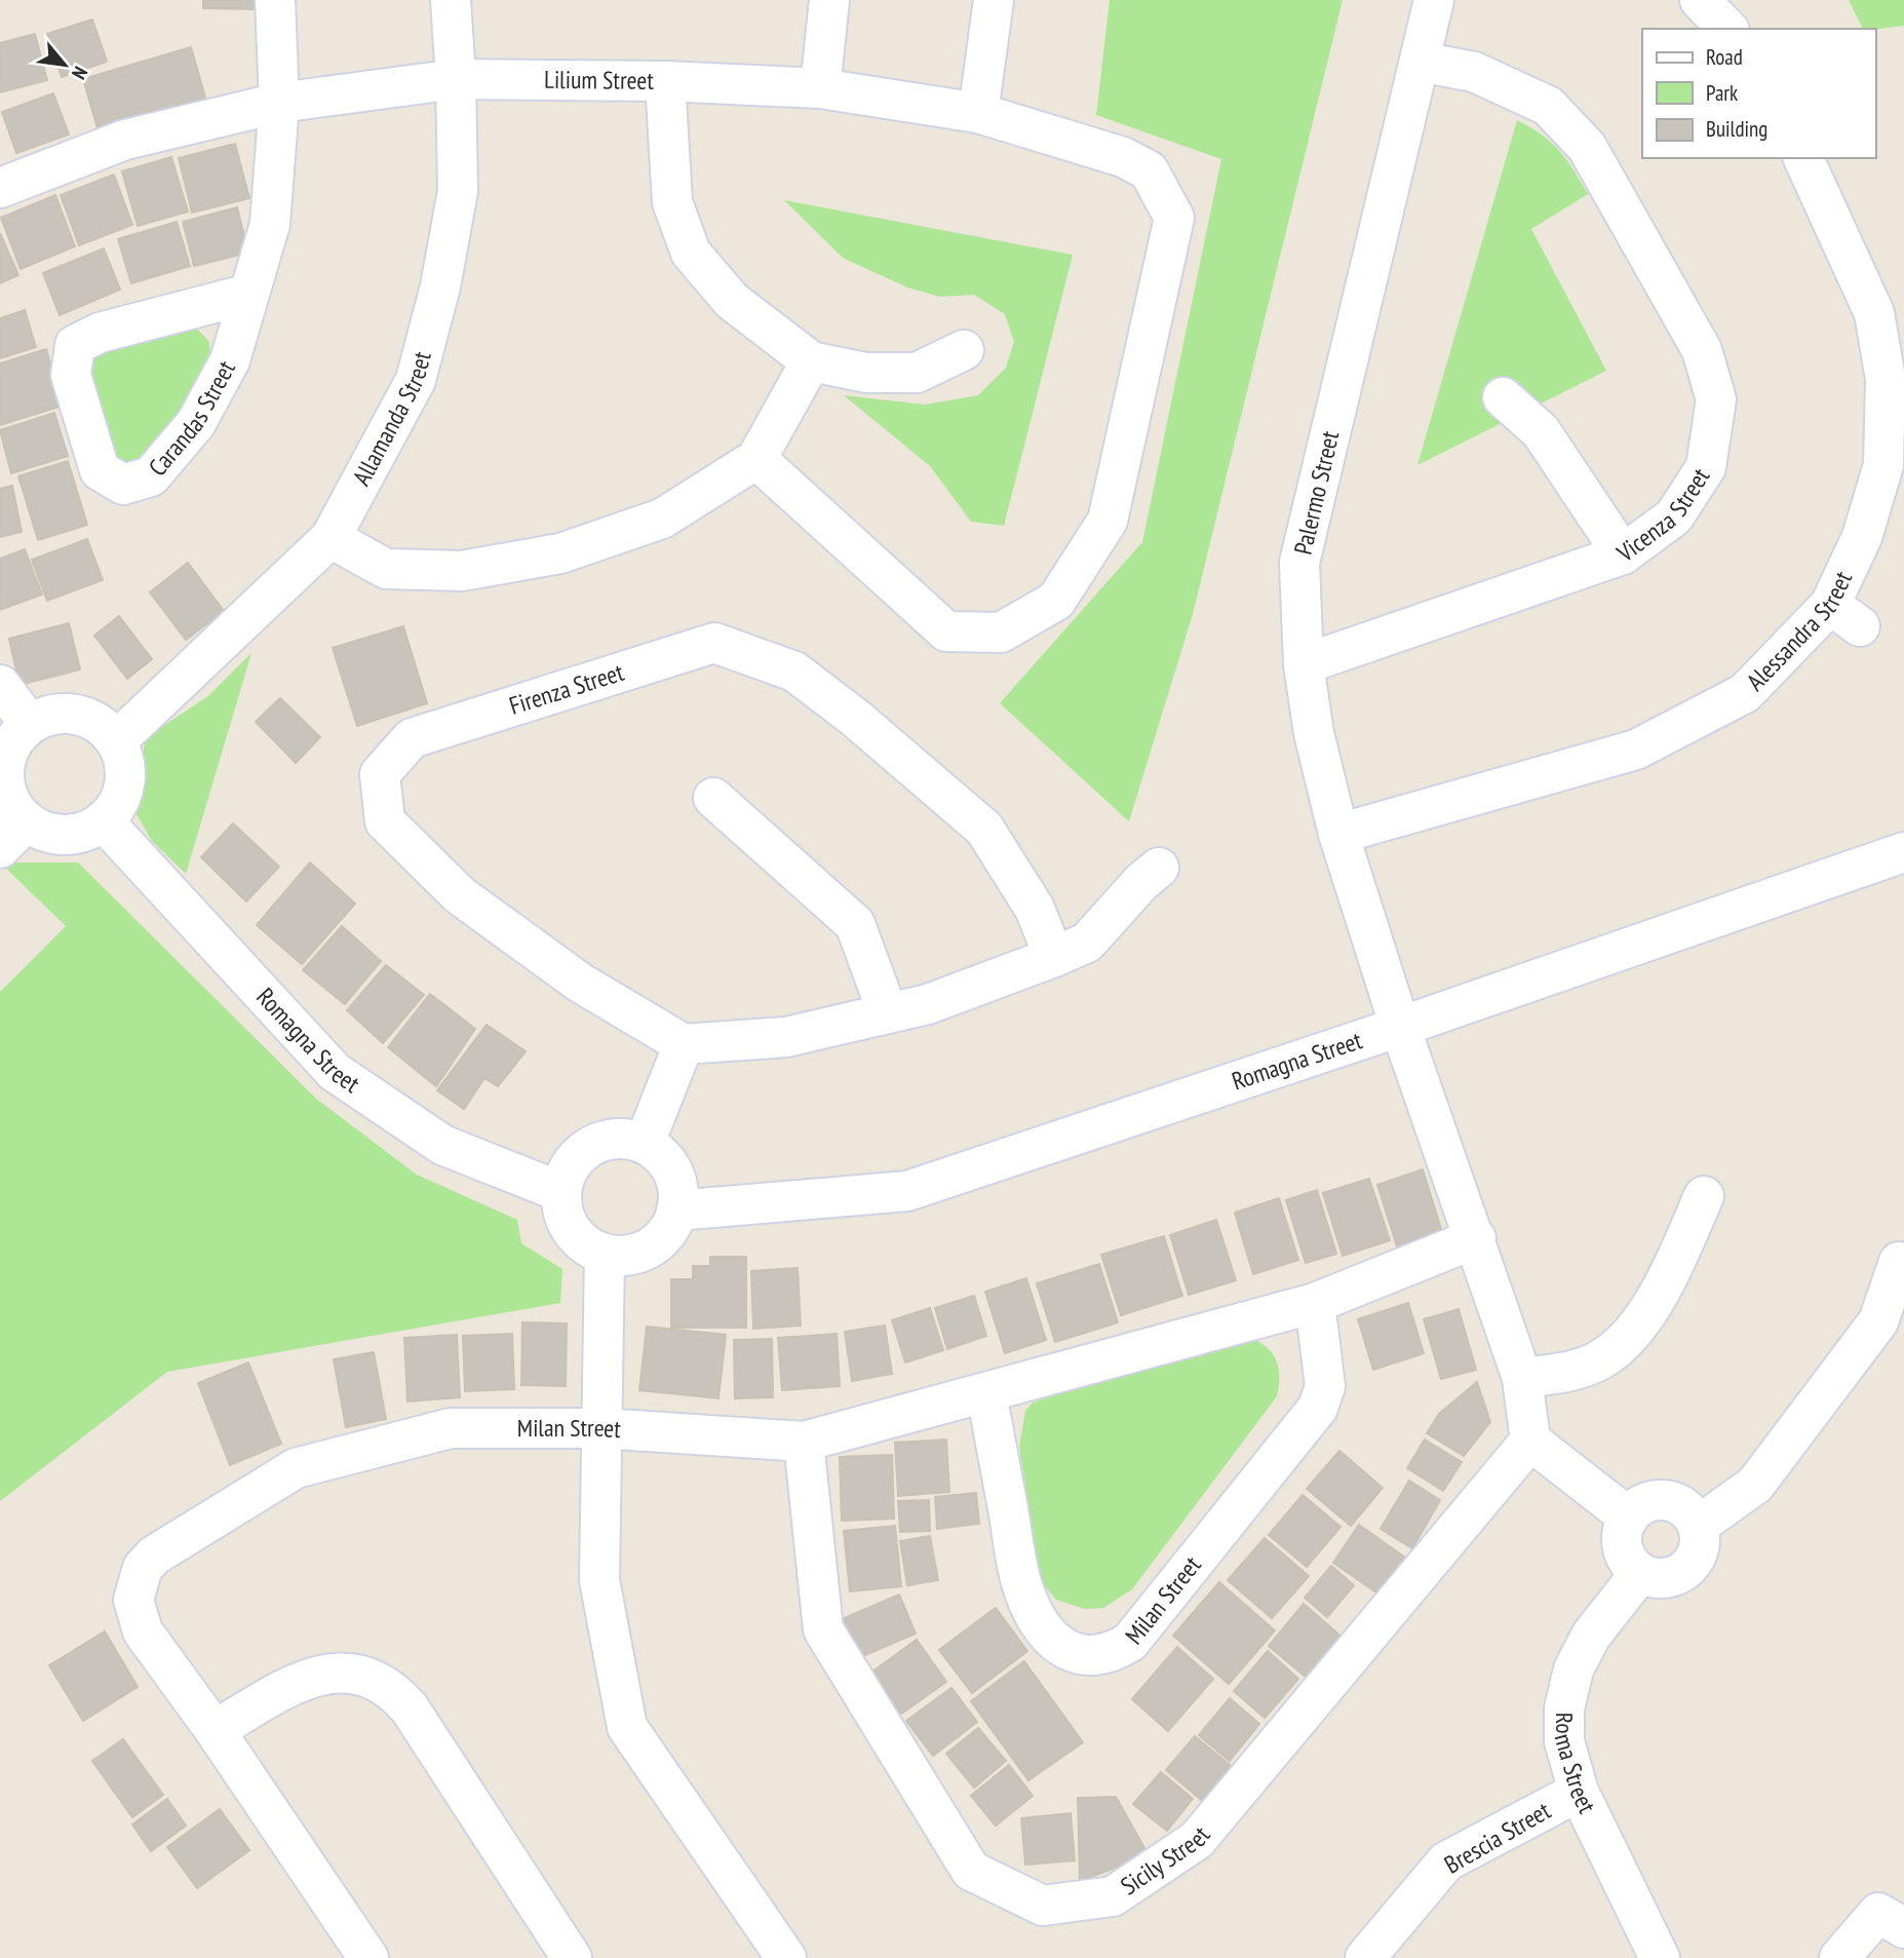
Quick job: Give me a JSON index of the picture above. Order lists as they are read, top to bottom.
{
  "streets": {
    "street": [
      "Lilium Street",
      "Carandas Street",
      "Allamanda Street",
      "Palermo Street",
      "Vicenza Street",
      "Alessandra Street",
      "Firenza Street",
      "Romagna Street",
      "Milan Street",
      "Roma Street",
      "Brescia Street",
      "Sicily Street"
    ]
  },
  "crossings": [
    ["Lilium Street", "Carandas Street"],
    ["Lilium Street", "Allamanda Street"],
    ["Allamanda Street", "Romagna Street"],
    ["Palermo Street", "Vicenza Street"],
    ["Palermo Street", "Alessandra Street"],
    ["Palermo Street", "Romagna Street"],
    ["Palermo Street", "Milan Street"],
    ["Palermo Street", "Sicily Street"],
    ["Milan Street", "Sicily Street"],
    ["Roma Street", "Brescia Street"]
  ],
  "legend": ["Road", "Park", "Building"],
  "north": "bottom right"
}
